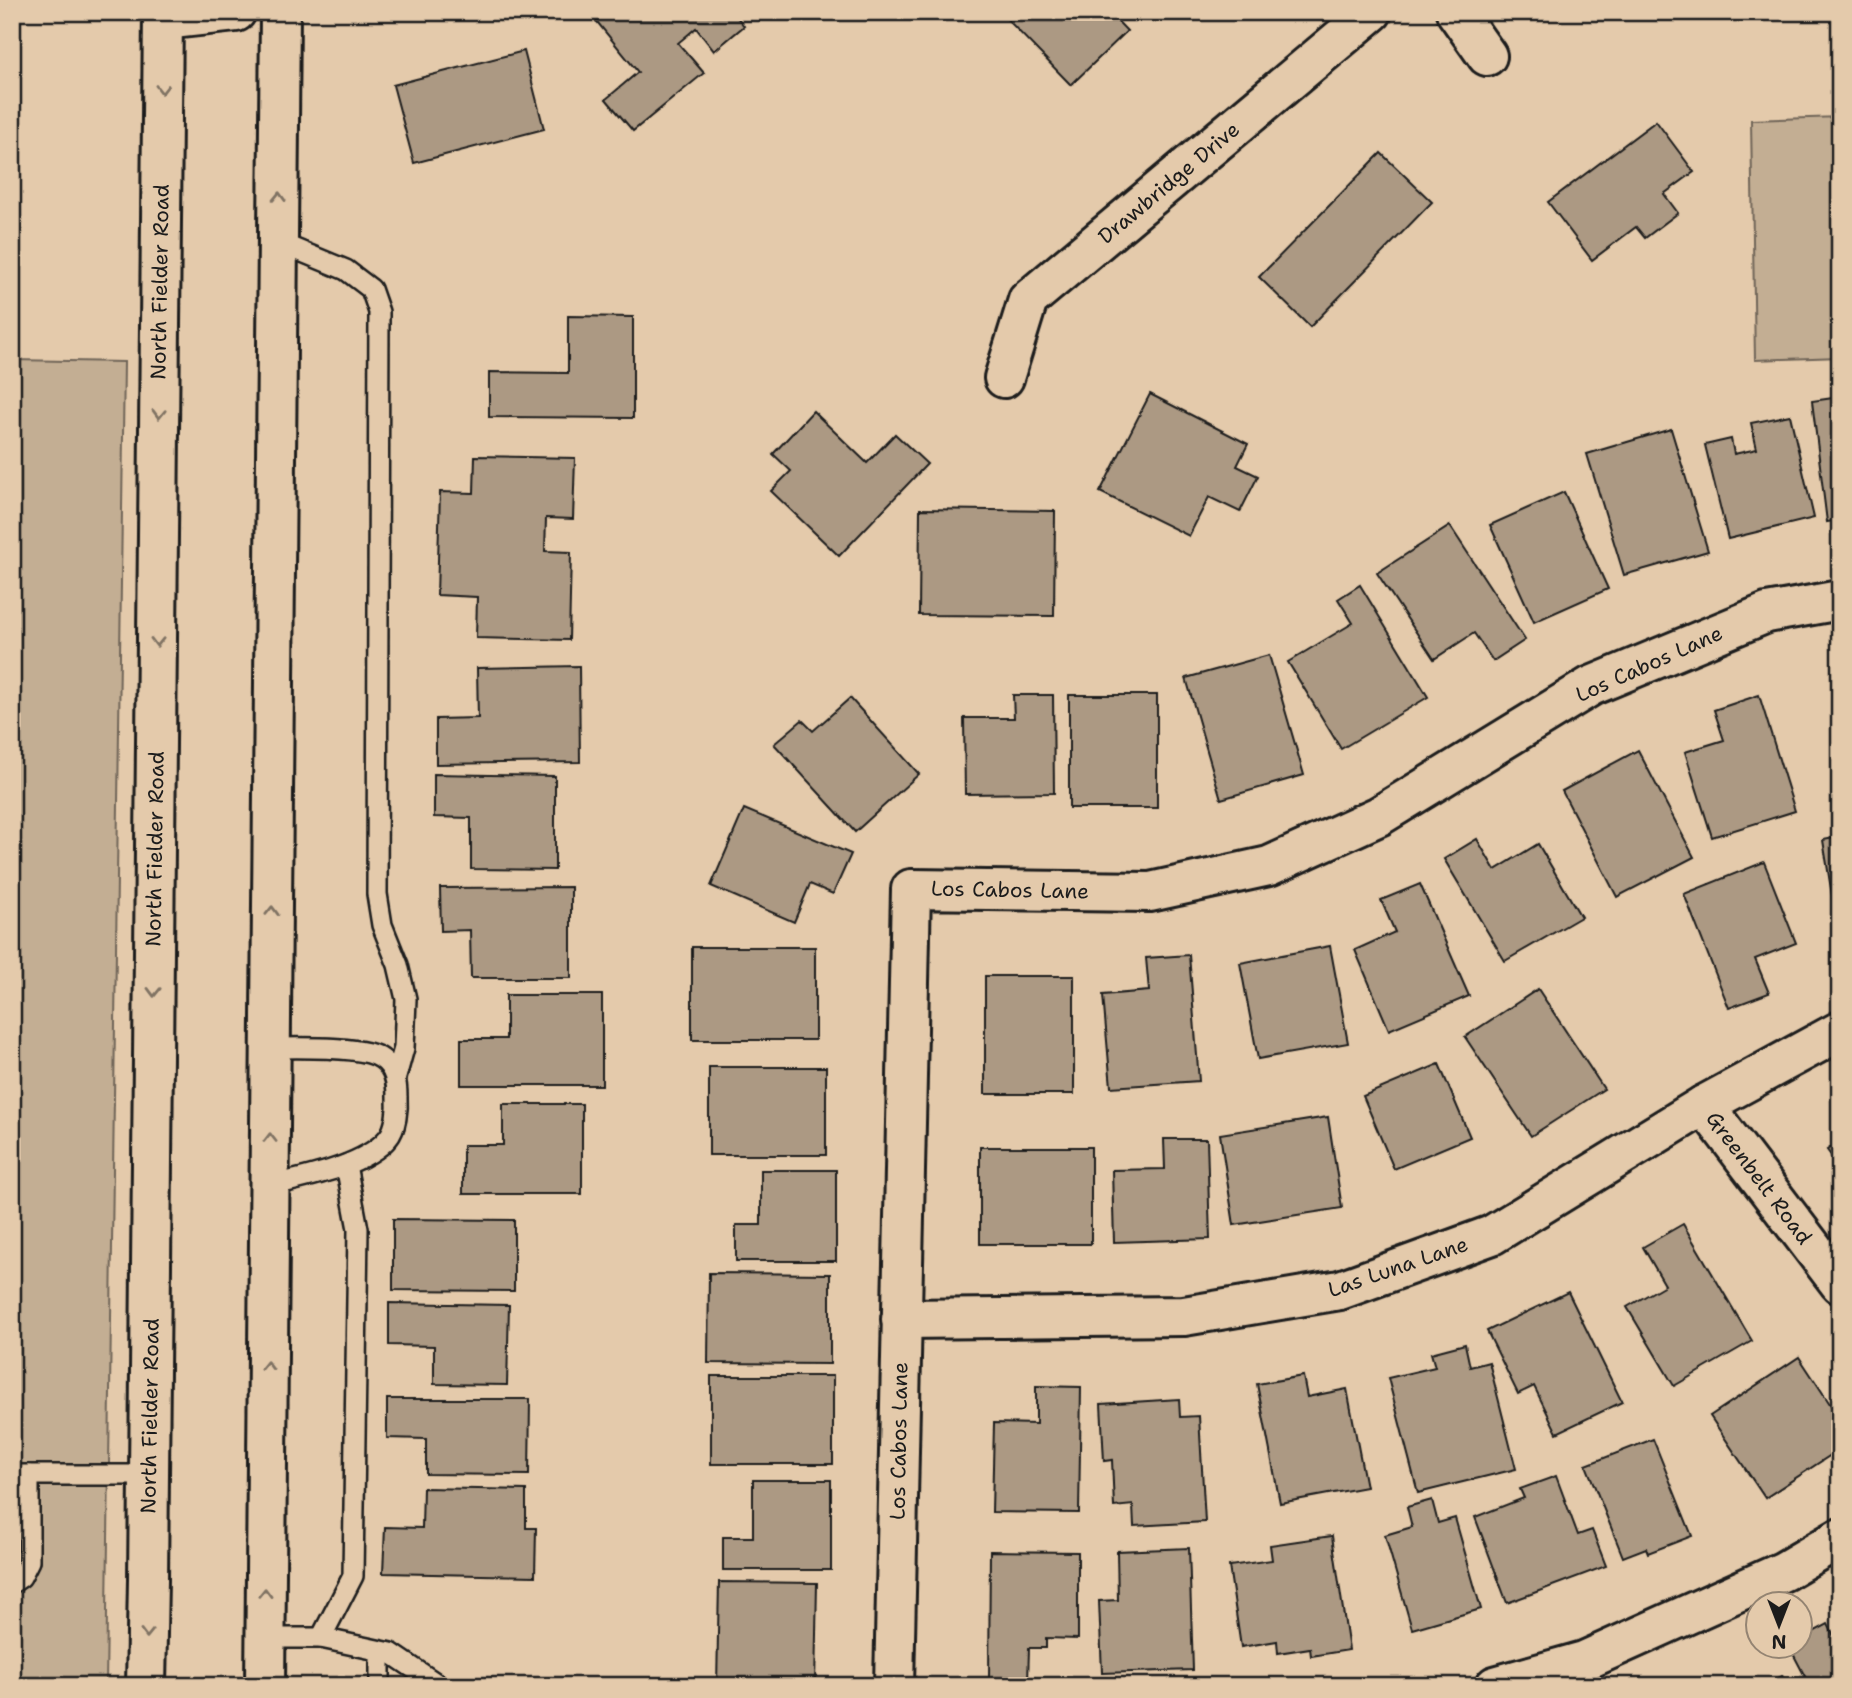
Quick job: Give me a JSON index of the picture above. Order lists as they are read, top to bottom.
{
  "streets": {
    "street": [
      "Drawbridge Drive",
      "North Fielder Road",
      "Los Cabos Lane",
      "Greenbelt Road",
      "Las Luna Lane"
    ]
  },
  "crossings": [
    ["Los Cabos Lane", "Las Luna Lane"],
    ["Greenbelt Road", "Las Luna Lane"]
  ],
  "north": "bottom"
}
